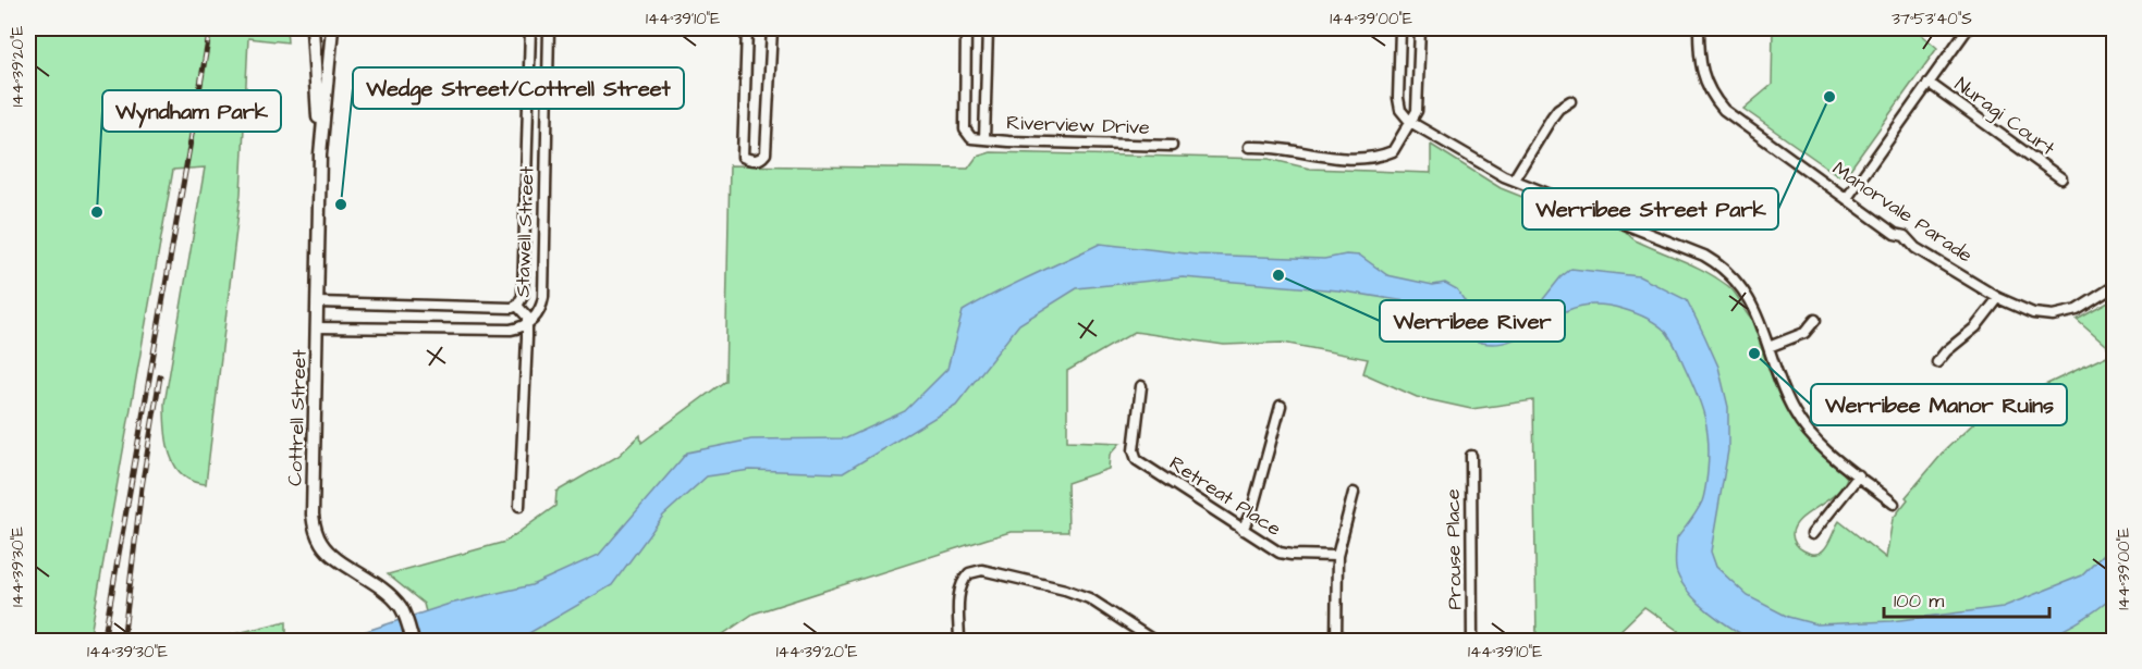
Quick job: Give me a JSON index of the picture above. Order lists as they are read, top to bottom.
{
  "streets": {
    "street": [
      "Nuragi Court",
      "Riverview Drive",
      "Manorvale Parade",
      "Stawell Street",
      "Cottrell Street",
      "Retreat Place",
      "Prouse Place"
    ]
  },
  "places": [
    "Werribee Street Park",
    "Wedge Street/Cottrell Street",
    "Wyndham Park",
    "Werribee River",
    "Werribee Manor Ruins"
  ],
  "scale_bar": "100 m",
  "coordinates": [
    "144°39'10\"E",
    "144°39'00\"E",
    "37°53'40\"S",
    "144°39'20\"E",
    "144°39'30\"E"
  ]
}
